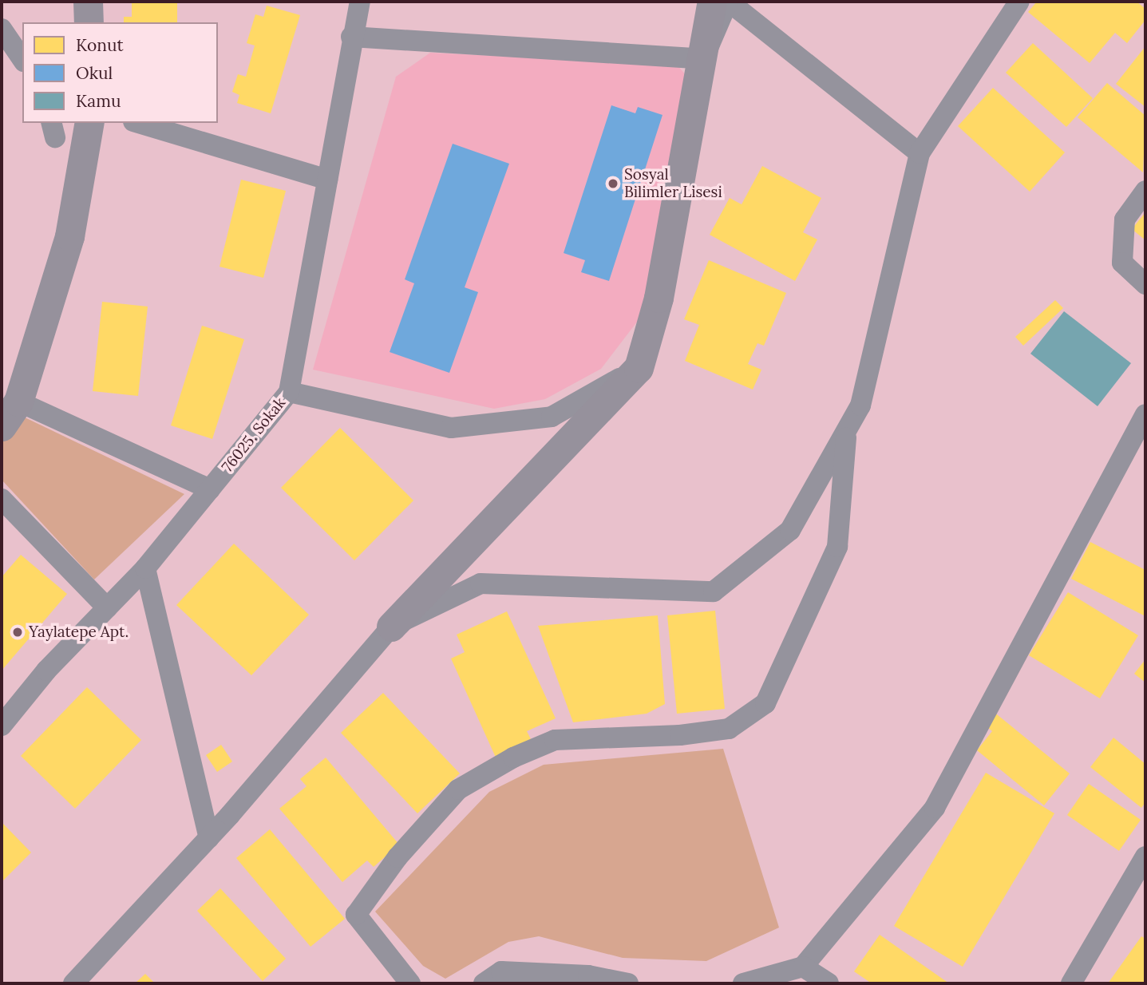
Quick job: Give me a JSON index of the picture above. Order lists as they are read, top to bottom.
{
  "streets": {
    "street": ["76025. Sokak"]
  },
  "places": ["Sosyal Bilimler Lisesi", "Yaylatepe Apt."],
  "legend": ["Konut", "Okul", "Kamu"]
}
